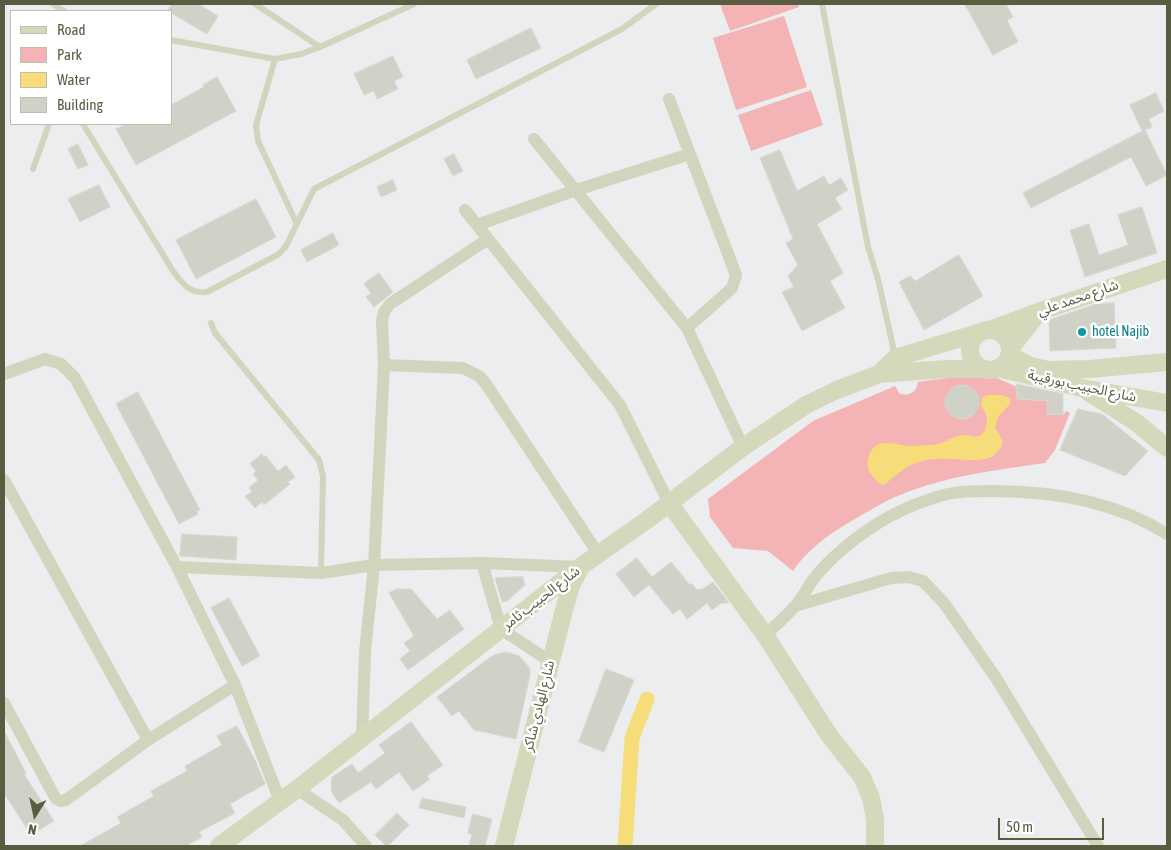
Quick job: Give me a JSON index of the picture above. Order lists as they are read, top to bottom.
{
  "streets": {
    "street": [
      "شارع محمد علي",
      "شارع الحبيب بورقيبة",
      "شارع الحبيب ثامر",
      "شارع الهادي شاكر"
    ]
  },
  "crossings": [
    ["شارع محمد علي", "شارع الحبيب بورقيبة"],
    ["شارع الحبيب بورقيبة", "شارع الحبيب ثامر"],
    ["شارع الحبيب ثامر", "شارع الهادي شاكر"]
  ],
  "places": ["hotel Najib"],
  "legend": [
    "Road",
    "Park",
    "Water",
    "Building"
  ],
  "scale_bar": "50 m",
  "north": "bottom"
}
